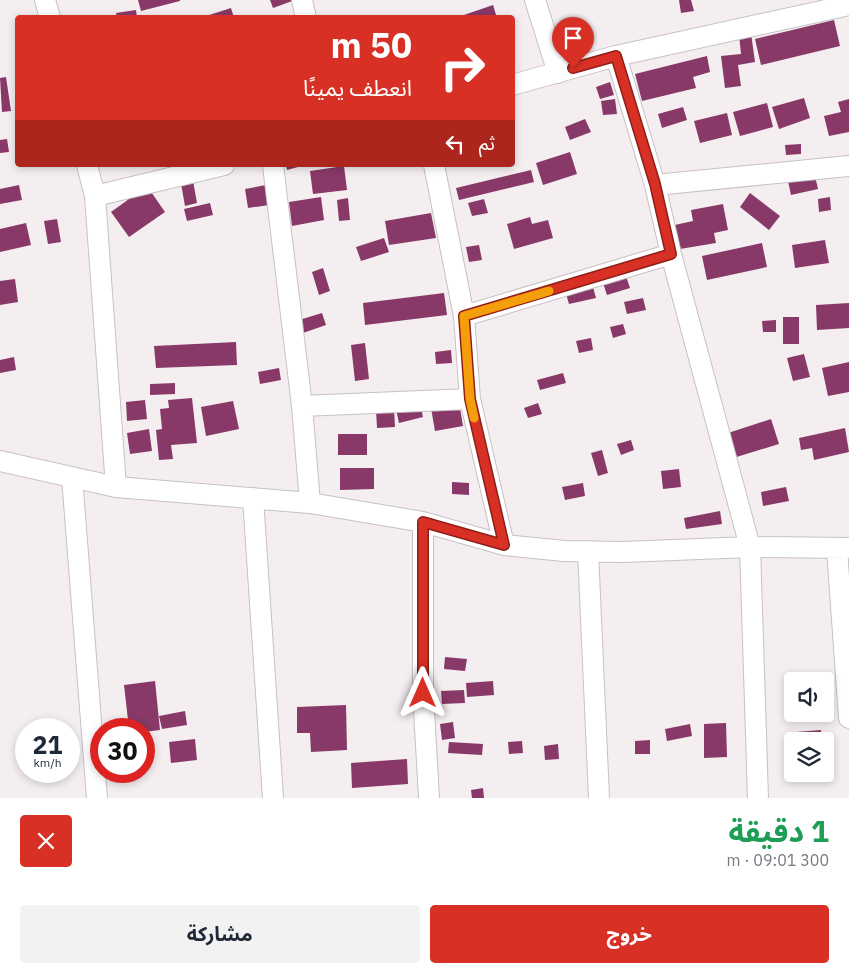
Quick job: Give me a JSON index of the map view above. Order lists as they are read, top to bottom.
{
  "page": {
    "turn": ["50 m", "انعطف يمينًا"],
    "then": "ثم",
    "speed": "21 km/h",
    "limit": "30",
    "heading": ["1 دقيقة", "300 m · 09:01"],
    "buttons": ["خروج", "مشاركة"]
  }
}
